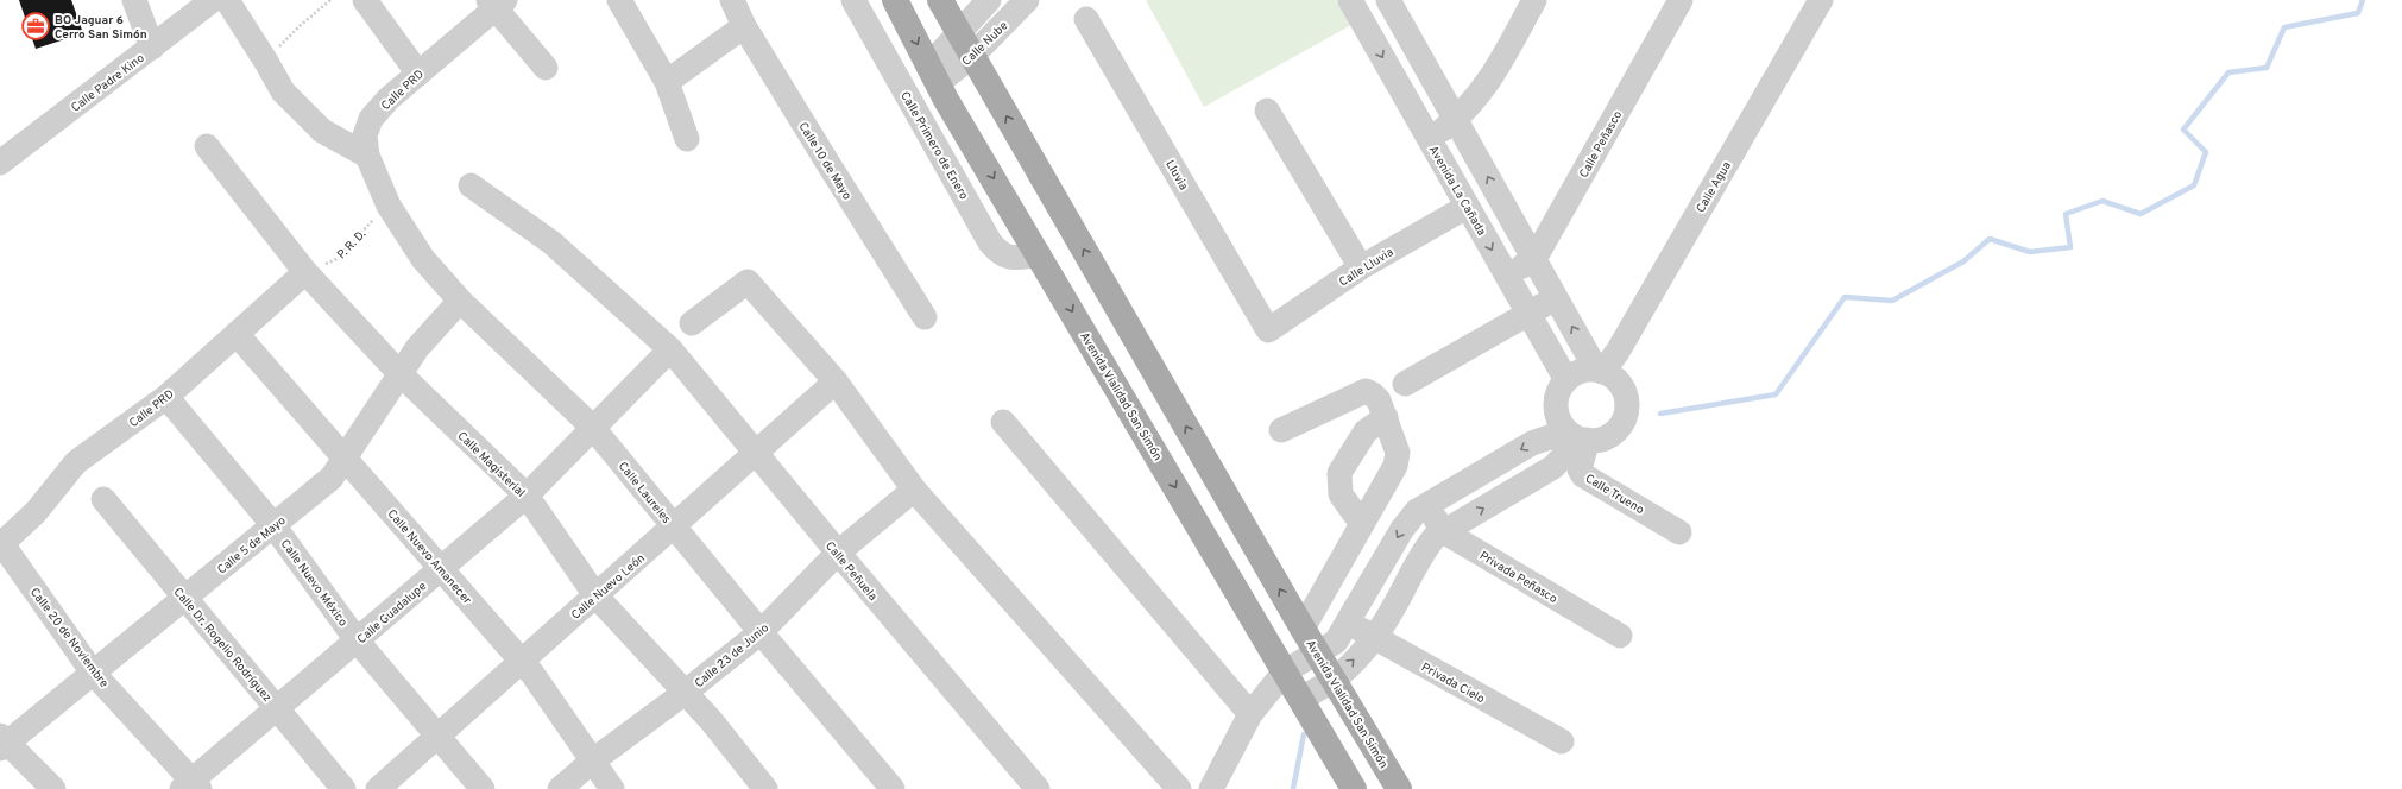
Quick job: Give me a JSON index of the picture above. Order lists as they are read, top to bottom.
{
  "streets": {
    "main road": ["Avenida Vialidad San Simón"],
    "street": [
      "Calle Nube",
      "Calle Padre Kino",
      "Calle PRD",
      "Calle Peñasco",
      "Calle Primero de Enero",
      "Calle 10 de Mayo",
      "Lluvia",
      "Calle Agua",
      "Avenida La Cañada",
      "Calle Lluvia",
      "Calle Magisterial",
      "Calle Laureles",
      "Calle Trueno",
      "Calle 5 de Mayo",
      "Calle Nuevo Amanecer",
      "Calle Peñuela",
      "Privada Peñasco",
      "Calle Nuevo México",
      "Calle Nuevo León",
      "Calle Guadalupe",
      "Calle 20 de Noviembre",
      "Calle Dr. Rogelio Rodríguez",
      "Calle 23 de Junio",
      "Privada Cielo"
    ],
    "path": ["P. R. D."]
  },
  "crossings": [
    ["Calle Nube", "Avenida Vialidad San Simón"],
    ["Calle PRD", "P. R. D."],
    ["Calle PRD", "Calle Magisterial"],
    ["Calle PRD", "Calle Laureles"],
    ["Calle PRD", "Calle Nuevo Amanecer"],
    ["Calle PRD", "Calle Nuevo México"],
    ["Calle PRD", "Calle 20 de Noviembre"],
    ["Calle Primero de Enero", "Avenida Vialidad San Simón"],
    ["Lluvia", "Calle Lluvia"],
    ["Calle Agua", "Avenida La Cañada"],
    ["Calle Agua", "Calle Trueno"],
    ["Avenida La Cañada", "Calle Lluvia"],
    ["Avenida La Cañada", "Calle Trueno"],
    ["P. R. D.", "Calle Magisterial"],
    ["P. R. D.", "Calle Laureles"],
    ["Calle Magisterial", "Calle 5 de Mayo"],
    ["Calle Magisterial", "Calle Nuevo León"],
    ["Calle Magisterial", "Calle Guadalupe"],
    ["Calle Magisterial", "Calle 23 de Junio"],
    ["Calle Laureles", "Calle 5 de Mayo"],
    ["Calle Laureles", "Calle Nuevo León"],
    ["Calle Laureles", "Calle Guadalupe"],
    ["Calle Laureles", "Calle 23 de Junio"],
    ["Calle 5 de Mayo", "Calle Nuevo Amanecer"],
    ["Calle 5 de Mayo", "Calle Nuevo México"],
    ["Calle 5 de Mayo", "Calle 20 de Noviembre"],
    ["Calle 5 de Mayo", "Calle Dr. Rogelio Rodríguez"],
    ["Calle Nuevo Amanecer", "Calle Nuevo León"],
    ["Calle Nuevo Amanecer", "Calle Guadalupe"],
    ["Calle Nuevo Amanecer", "Calle 23 de Junio"],
    ["Calle Peñuela", "Calle Nuevo León"],
    ["Calle Peñuela", "Calle Guadalupe"],
    ["Calle Peñuela", "Calle 23 de Junio"],
    ["Calle Nuevo México", "Calle Nuevo León"],
    ["Calle Nuevo México", "Calle Guadalupe"],
    ["Calle Guadalupe", "Calle 20 de Noviembre"],
    ["Calle Guadalupe", "Calle Dr. Rogelio Rodríguez"]
  ],
  "places": {
    "office": ["BO Jaguar 6 Cerro San Simón"]
  }
}
